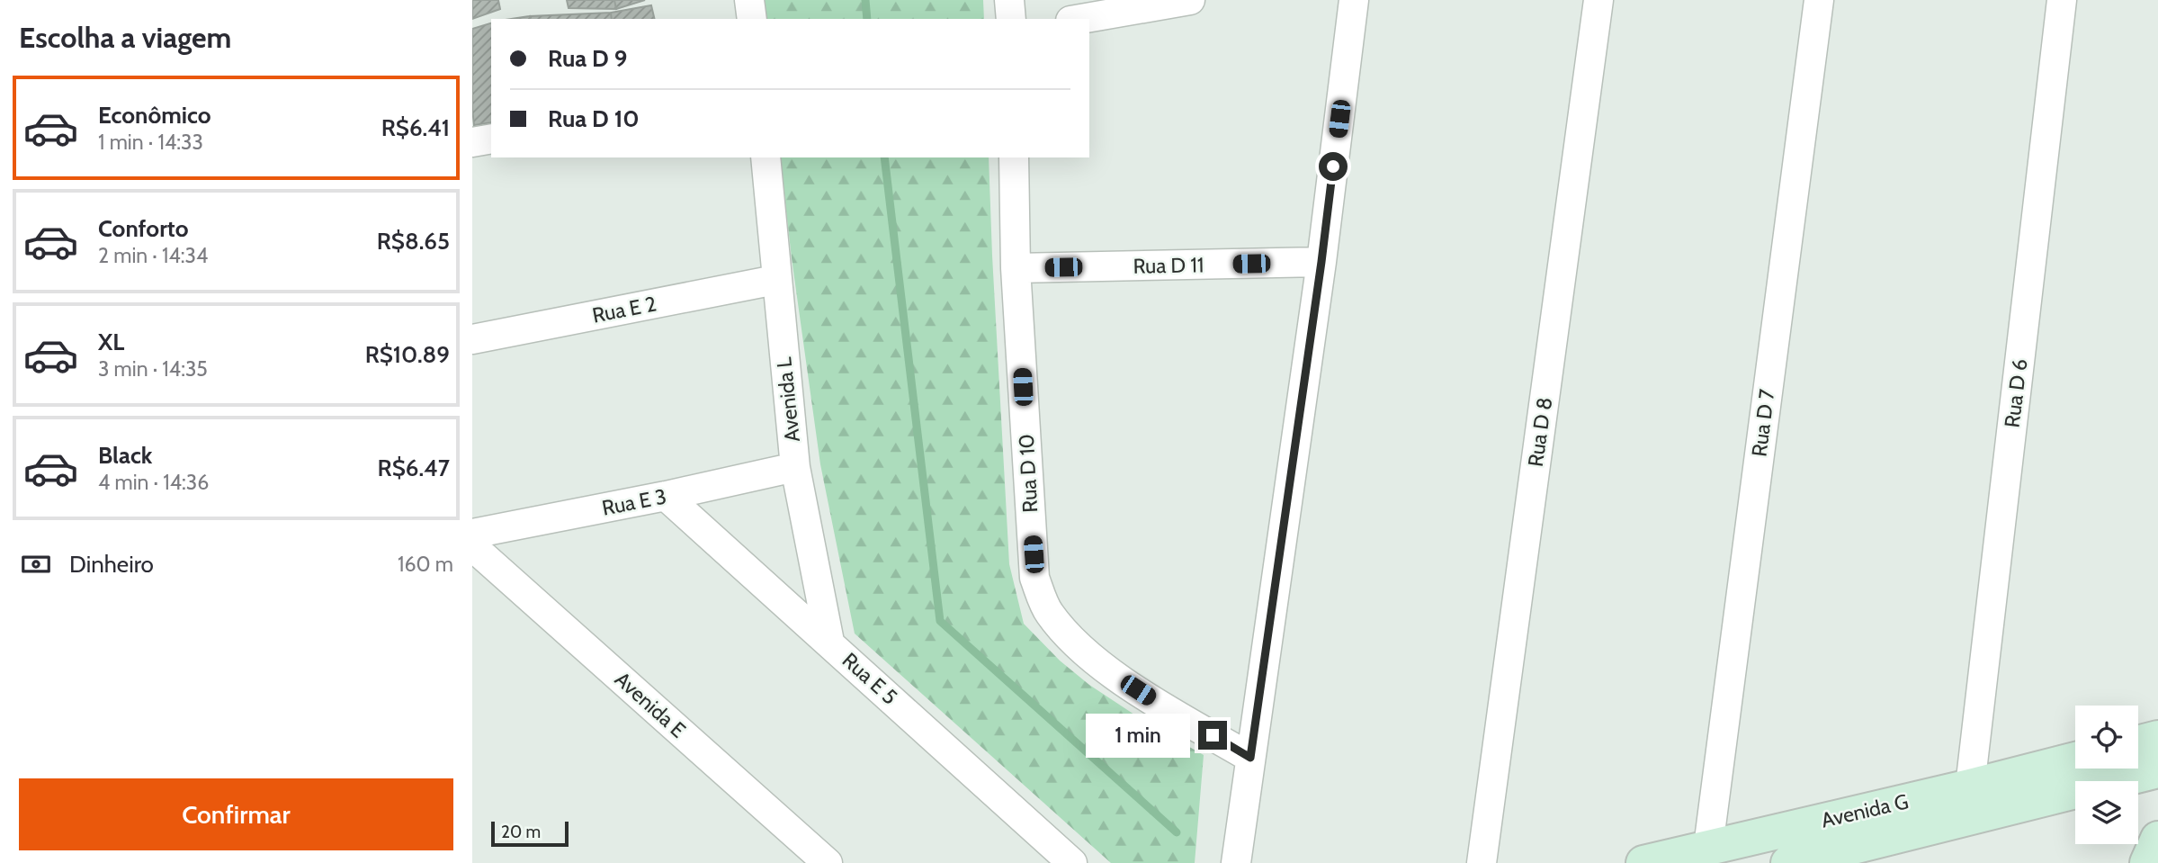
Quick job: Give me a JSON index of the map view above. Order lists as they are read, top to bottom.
{
  "streets": {
    "main road": ["Avenida G"],
    "street": [
      "Rua D 11",
      "Rua E 2",
      "Rua D 6",
      "Avenida L",
      "Rua D 7",
      "Rua D 8",
      "Rua D 10",
      "Rua E 3",
      "Rua E 5",
      "Avenida E"
    ]
  },
  "crossings": [
    ["Rua D 11", "Rua D 10"],
    ["Rua E 2", "Avenida L"],
    ["Rua D 6", "Avenida G"],
    ["Avenida L", "Rua E 3"],
    ["Avenida L", "Rua E 5"],
    ["Rua D 7", "Avenida G"],
    ["Rua E 3", "Rua E 5"]
  ],
  "scale_bar": "20 m",
  "page": {
    "heading": "Escolha a viagem",
    "banner": ["Rua D 9", "Rua D 10"],
    "list": [
      {
        "name": "Econômico",
        "note": "1 min · 14:33",
        "value": "R$6.41"
      },
      {
        "name": "Conforto",
        "note": "2 min · 14:34",
        "value": "R$8.65"
      },
      {
        "name": "XL",
        "note": "3 min · 14:35",
        "value": "R$10.89"
      },
      {
        "name": "Black",
        "note": "4 min · 14:36",
        "value": "R$6.47"
      }
    ],
    "pay": ["Dinheiro", "160 m"],
    "bubble": "1 min",
    "buttons": "Confirmar",
    "scale": "20 m"
  }
}
